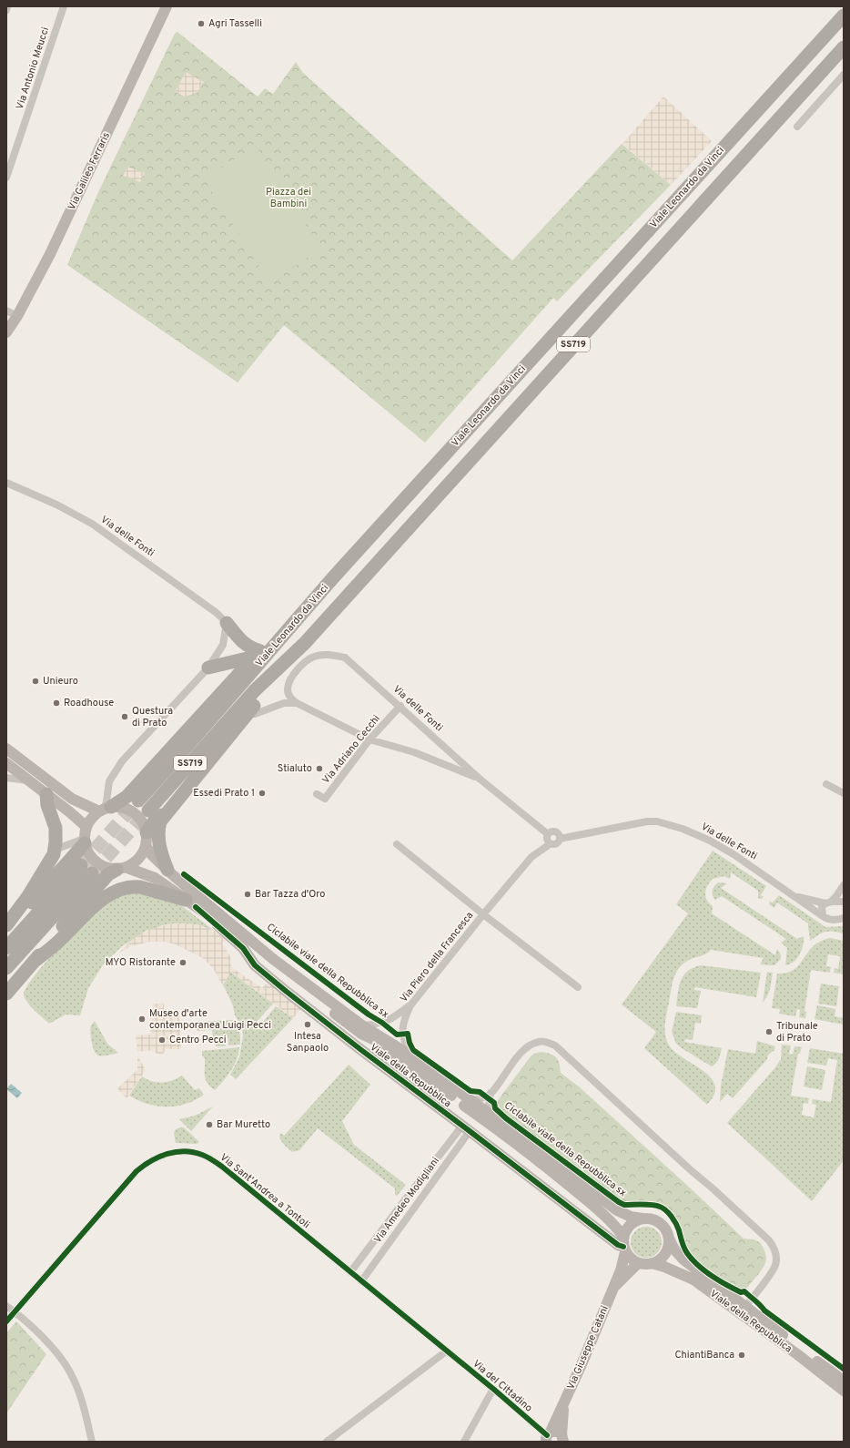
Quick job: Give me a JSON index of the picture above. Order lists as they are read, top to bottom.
{
  "streets": {
    "highway": ["Viale Leonardo da Vinci", "SS719"],
    "main road": ["Via Galileo Ferraris", "Viale della Repubblica", "Via Giuseppe Catani"],
    "street": [
      "Via Antonio Meucci",
      "Via delle Fonti",
      "Via Adriano Cecchi",
      "Via Piero della Francesca",
      "Via Sant'Andrea a Tontoli",
      "Via Amedeo Modigliani",
      "Via del Cittadino"
    ],
    "cycle path": ["Ciclabile viale della Repubblica sx"]
  },
  "crossings": [
    ["Via delle Fonti", "Via Adriano Cecchi"],
    ["Via delle Fonti", "Via Piero della Francesca"],
    ["Via Piero della Francesca", "Viale della Repubblica"],
    ["Viale della Repubblica", "Via Amedeo Modigliani"],
    ["Viale della Repubblica", "Via Giuseppe Catani"],
    ["Via Sant'Andrea a Tontoli", "Via Amedeo Modigliani"],
    ["Via Sant'Andrea a Tontoli", "Via del Cittadino"],
    ["Via Giuseppe Catani", "Via del Cittadino"]
  ],
  "parks": ["Piazza dei Bambini"],
  "places": [
    "Agri Tasselli",
    "Unieuro",
    "Roadhouse",
    "Questura di Prato",
    "Stialuto",
    "Essedi Prato 1",
    "Bar Tazza d'Oro",
    "MYO Ristorante",
    "Museo d'arte contemporanea Luigi Pecci",
    "Intesa Sanpaolo",
    "Tribunale di Prato",
    "Centro Pecci",
    "Bar Muretto",
    "ChiantiBanca"
  ]
}
